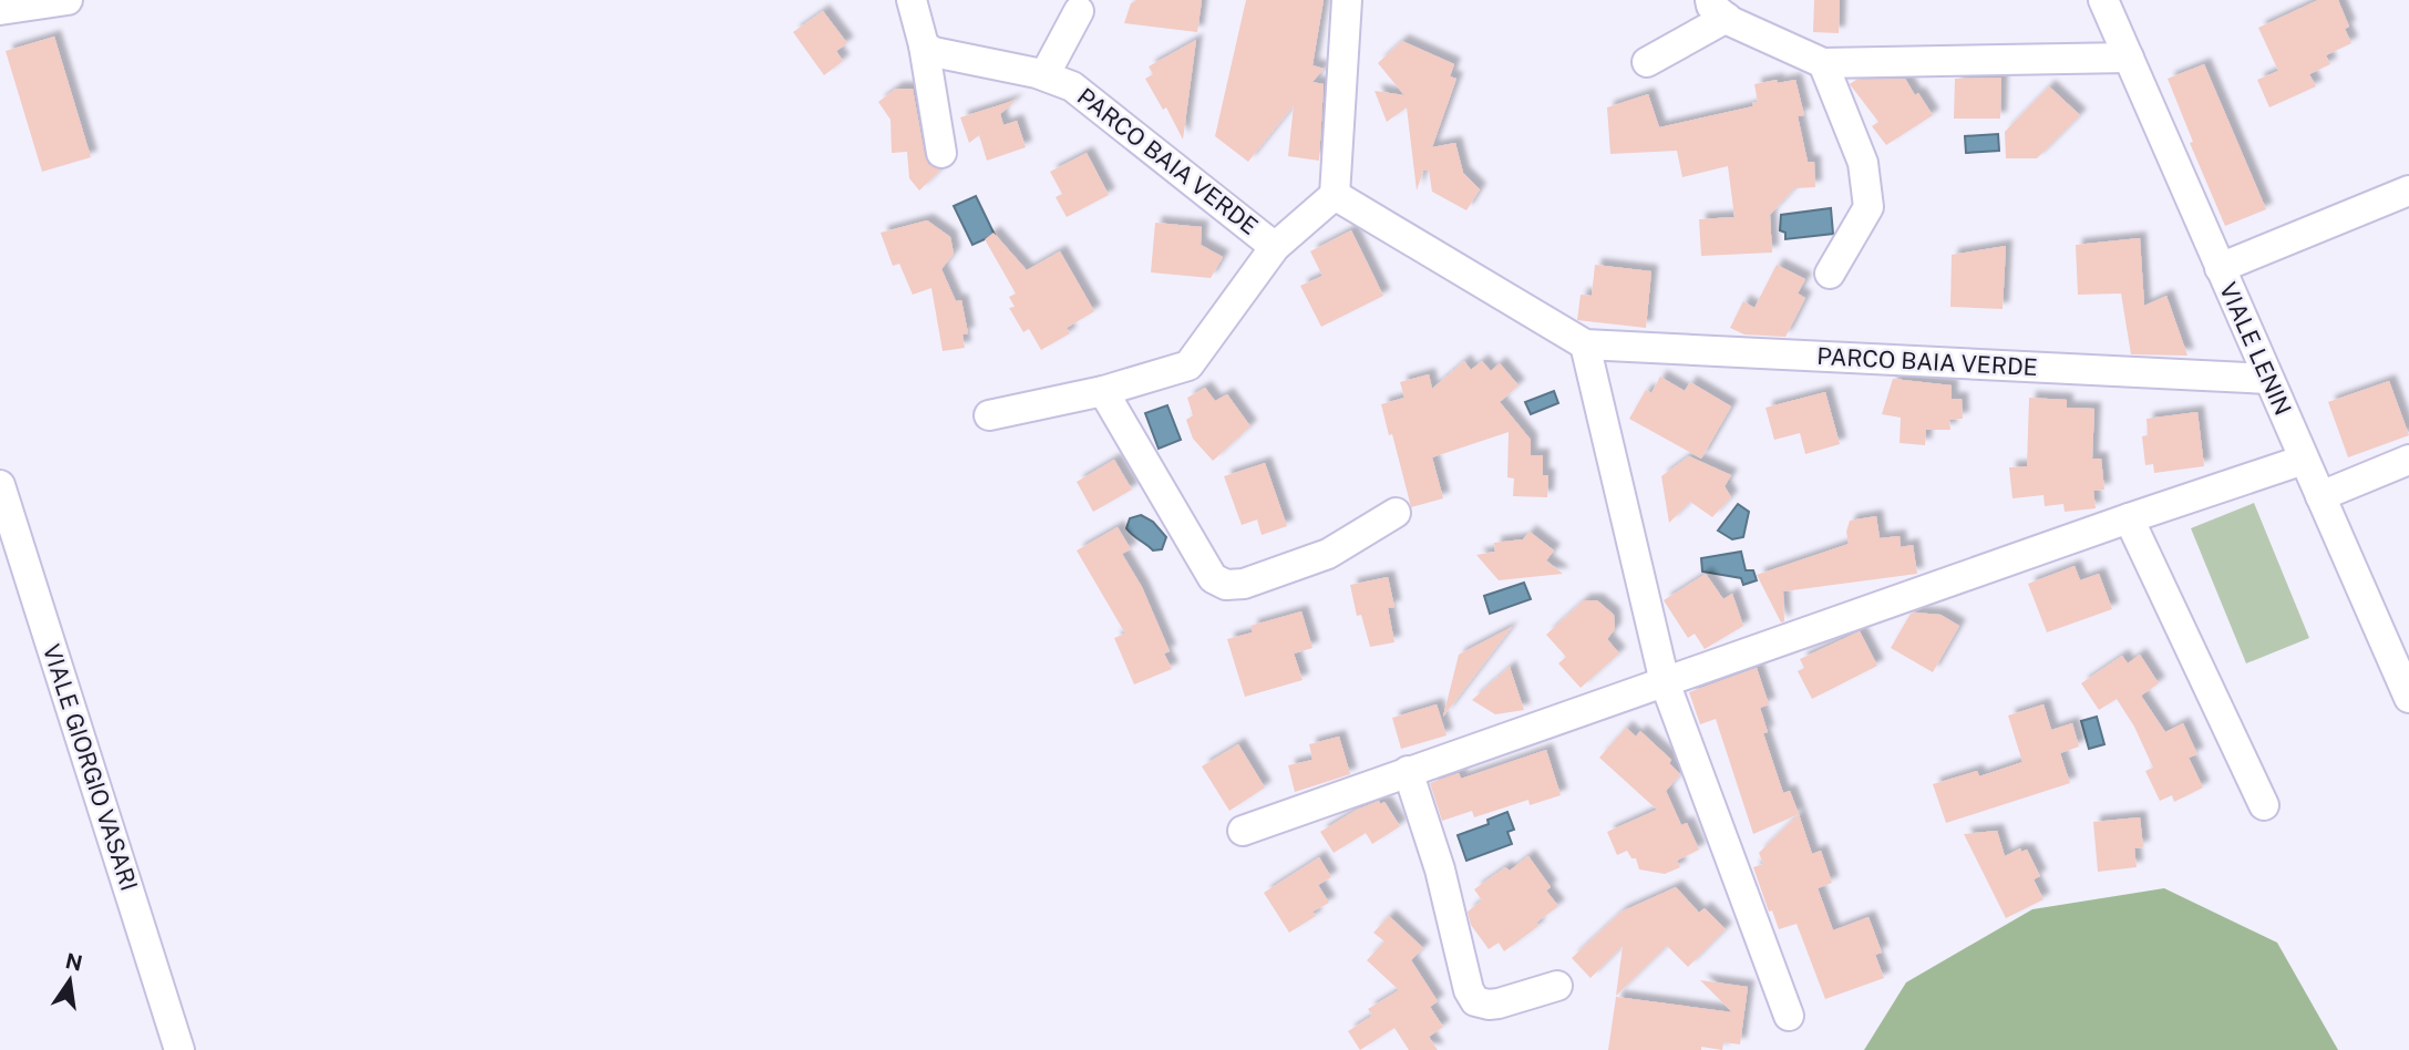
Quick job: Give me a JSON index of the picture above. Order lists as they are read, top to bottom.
{
  "streets": {
    "street": ["PARCO BAIA VERDE", "VIALE LENIN", "VIALE GIORGIO VASARI"]
  },
  "crossings": [
    ["PARCO BAIA VERDE", "VIALE LENIN"]
  ],
  "north": "top"
}
